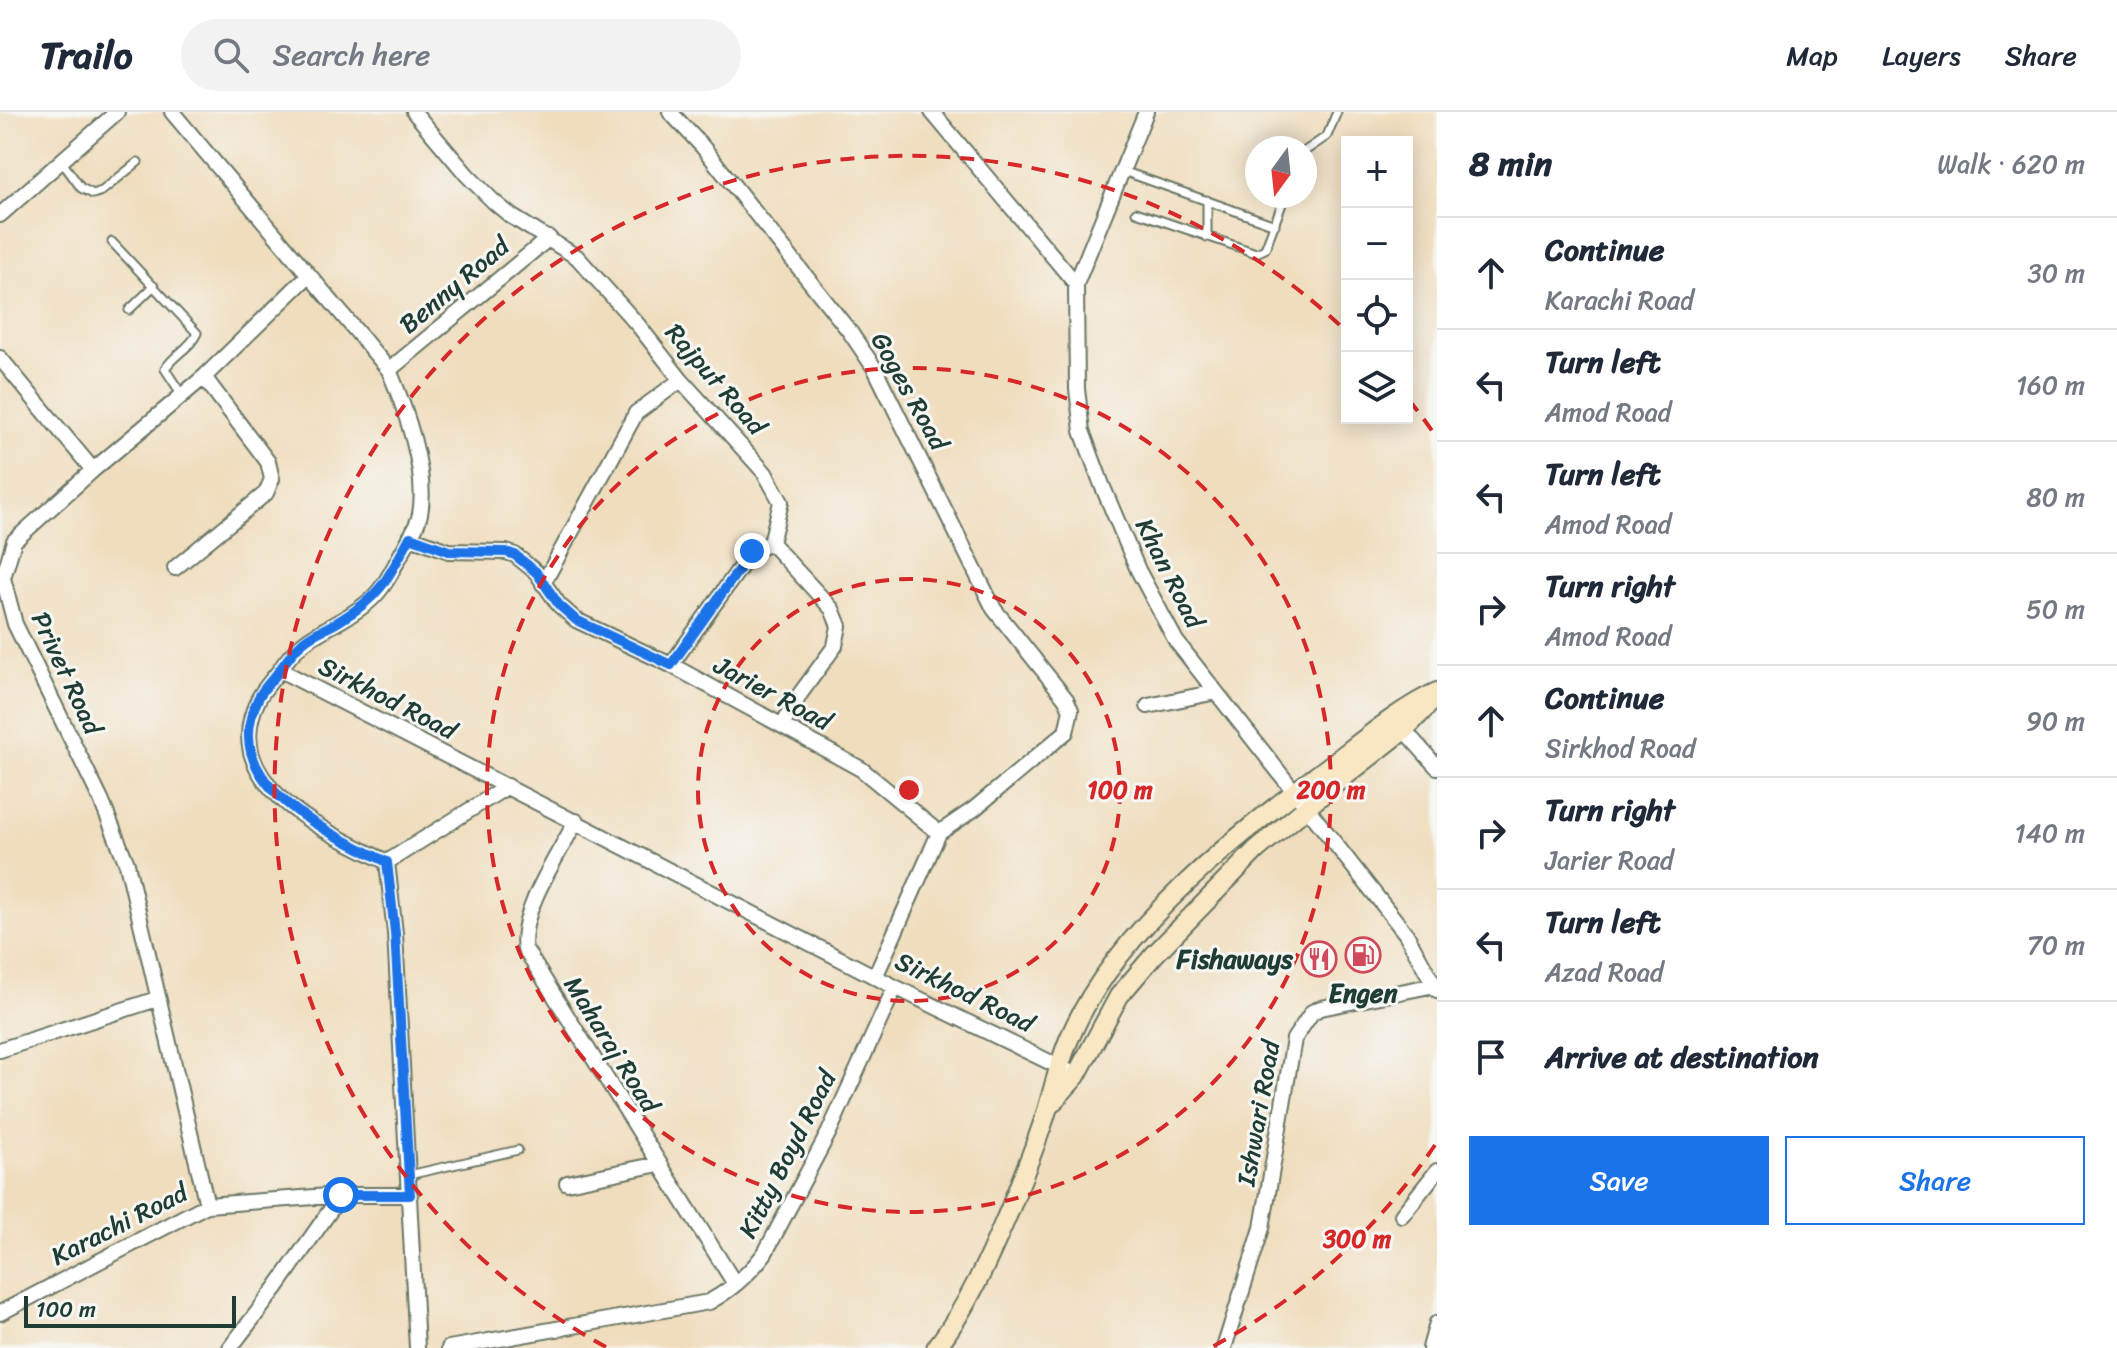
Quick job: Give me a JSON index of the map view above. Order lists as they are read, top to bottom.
{
  "streets": {
    "street": [
      "Benny Road",
      "Rajput Road",
      "Goges Road",
      "Khan Road",
      "Privet Road",
      "Jarier Road",
      "Sirkhod Road",
      "Maharaj Road",
      "Ishwari Road",
      "Kitty Boyd Road",
      "Karachi Road"
    ]
  },
  "crossings": [
    ["Benny Road", "Rajput Road"],
    ["Benny Road", "Sirkhod Road"],
    ["Goges Road", "Jarier Road"],
    ["Khan Road", "Ishwari Road"],
    ["Privet Road", "Sirkhod Road"],
    ["Privet Road", "Karachi Road"],
    ["Jarier Road", "Sirkhod Road"],
    ["Sirkhod Road", "Maharaj Road"],
    ["Sirkhod Road", "Kitty Boyd Road"],
    ["Maharaj Road", "Kitty Boyd Road"]
  ],
  "places": {
    "fuel station": ["Engen"],
    "restaurant": ["Fishaways"]
  },
  "scale_bar": "100 m",
  "north": "bottom",
  "page": {
    "header": "Trailo",
    "search": "Search here",
    "nav": ["Map", "Layers", "Share"],
    "heading": ["8 min", "Walk · 620 m"],
    "map_buttons": ["+", "−"],
    "list": [
      ["Continue", "Karachi Road", "30 m"],
      ["Turn left", "Amod Road", "160 m"],
      ["Turn left", "Amod Road", "80 m"],
      ["Turn right", "Amod Road", "50 m"],
      ["Continue", "Sirkhod Road", "90 m"],
      ["Turn right", "Jarier Road", "140 m"],
      ["Turn left", "Azad Road", "70 m"],
      "Arrive at destination"
    ],
    "buttons": ["Save", "Share"],
    "scale": "100 m"
  },
  "rings": ["100 m", "200 m", "300 m"]
}
